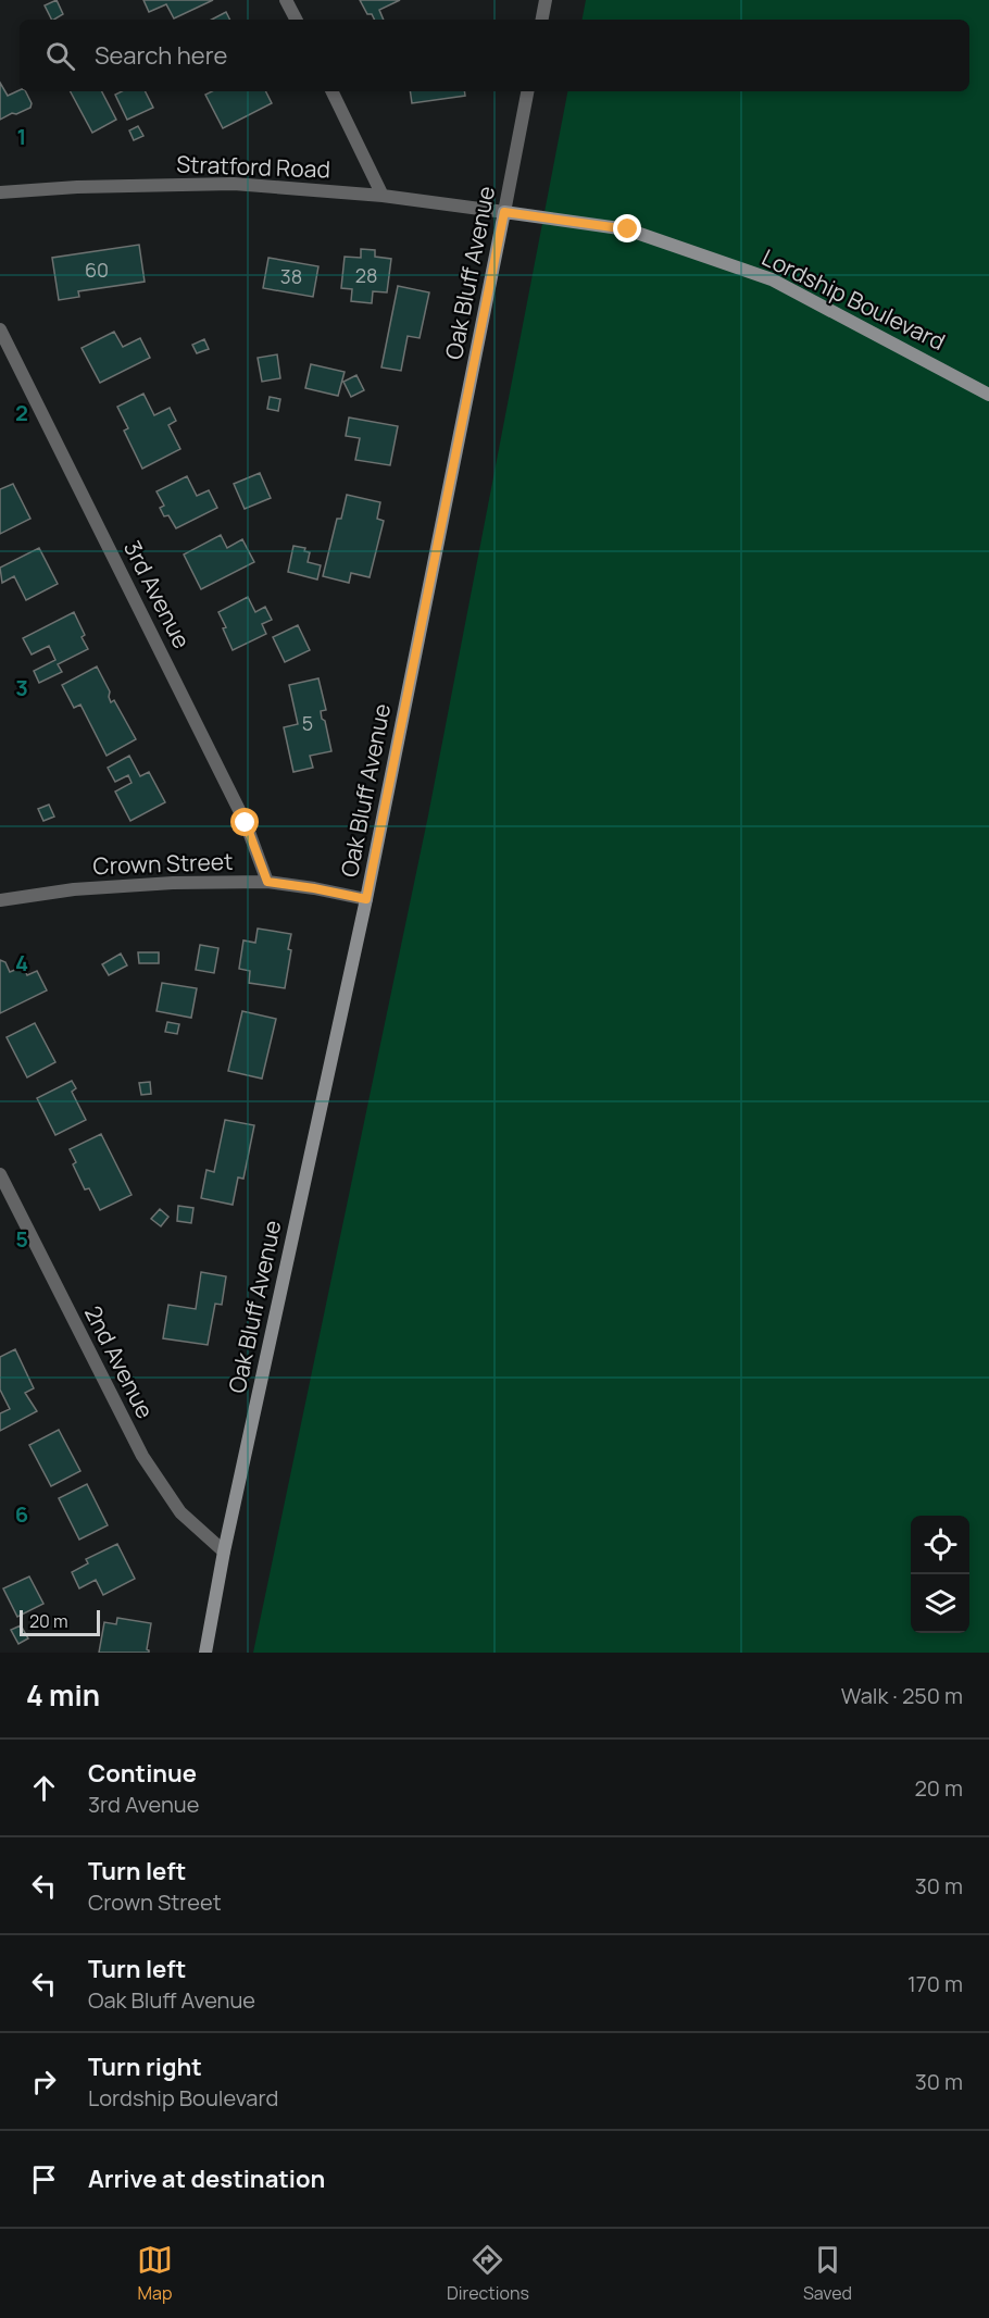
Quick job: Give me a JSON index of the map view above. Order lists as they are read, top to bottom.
{
  "streets": {
    "main road": ["Oak Bluff Avenue", "Lordship Boulevard"],
    "street": [
      "Stratford Road",
      "3rd Avenue",
      "Crown Street",
      "2nd Avenue"
    ]
  },
  "crossings": [
    ["Stratford Road", "Oak Bluff Avenue"],
    ["Stratford Road", "Lordship Boulevard"],
    ["Oak Bluff Avenue", "Lordship Boulevard"],
    ["Oak Bluff Avenue", "Crown Street"],
    ["Oak Bluff Avenue", "2nd Avenue"],
    ["3rd Avenue", "Crown Street"]
  ],
  "house_numbers": [
    "60",
    "28",
    "38",
    "5"
  ],
  "scale_bar": "20 m",
  "page": {
    "search": "Search here",
    "scale": "20 m",
    "heading": ["4 min", "Walk · 250 m"],
    "list": [
      ["Continue", "3rd Avenue", "20 m"],
      ["Turn left", "Crown Street", "30 m"],
      ["Turn left", "Oak Bluff Avenue", "170 m"],
      ["Turn right", "Lordship Boulevard", "30 m"],
      "Arrive at destination"
    ],
    "nav": ["Map", "Directions", "Saved"]
  },
  "grid": {
    "rows": [
      "1",
      "2",
      "3",
      "4",
      "5",
      "6"
    ]
  }
}
